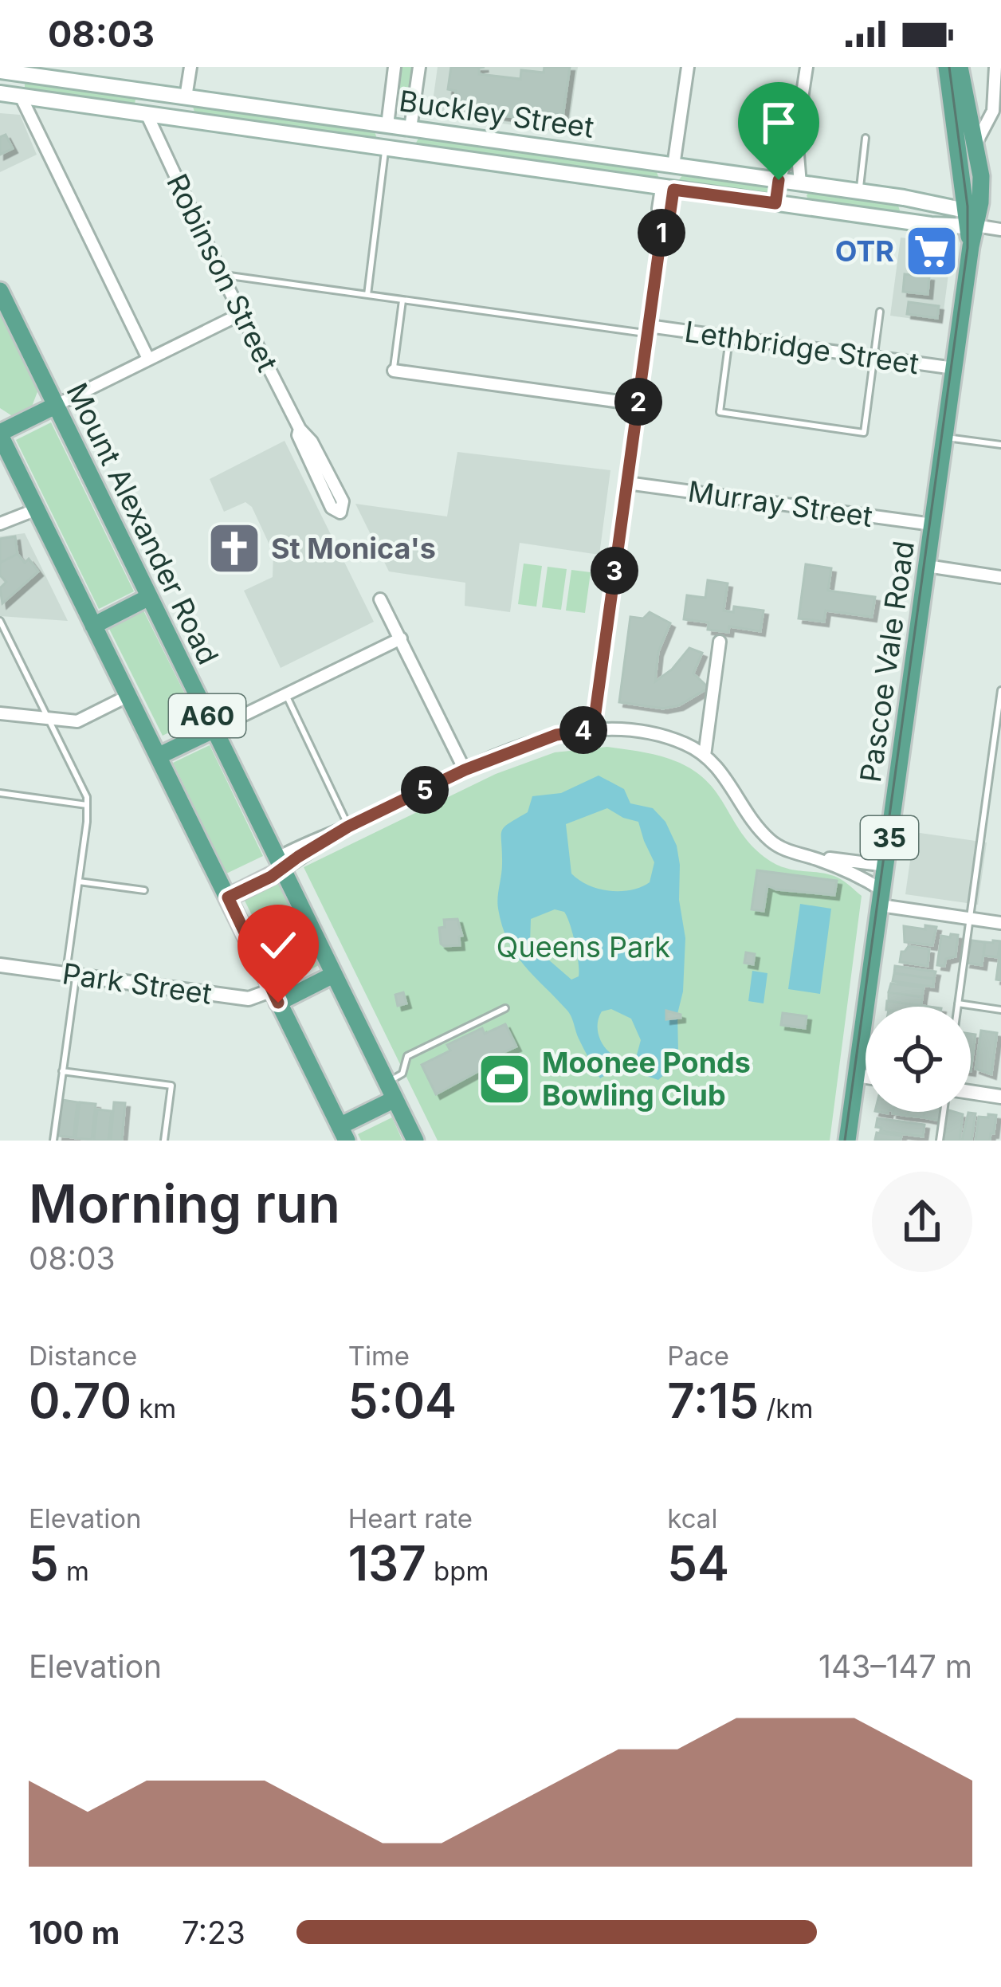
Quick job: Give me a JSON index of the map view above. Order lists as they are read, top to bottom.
{
  "streets": {
    "main road": [
      "Buckley Street",
      "Mount Alexander Road",
      "Pascoe Vale Road",
      "A60",
      "35"
    ],
    "street": [
      "Robinson Street",
      "Lethbridge Street",
      "Murray Street",
      "Park Street"
    ]
  },
  "crossings": [
    ["Buckley Street", "Robinson Street"],
    ["Buckley Street", "Pascoe Vale Road"],
    ["Lethbridge Street", "Pascoe Vale Road"],
    ["Murray Street", "Pascoe Vale Road"],
    ["A60", "Park Street"]
  ],
  "parks": ["Queens Park"],
  "places": {
    "supermarket": ["OTR"],
    "church": ["St Monica's"],
    "sports": ["Moonee Ponds Bowling Club"]
  },
  "page": {
    "status": "08:03",
    "pins": [
      "1",
      "2",
      "3",
      "4",
      "5"
    ],
    "heading": ["Morning run", "08:03"],
    "stats": [
      ["Distance", "0.70 km"],
      ["Time", "5:04"],
      ["Pace", "7:15 /km"],
      ["Elevation", "5 m"],
      ["Heart rate", "137 bpm"],
      ["kcal", "54"]
    ],
    "chart": ["Elevation", "143–147 m"],
    "list": [
      {
        "name": "100 m",
        "note": "7:23"
      }
    ]
  }
}
